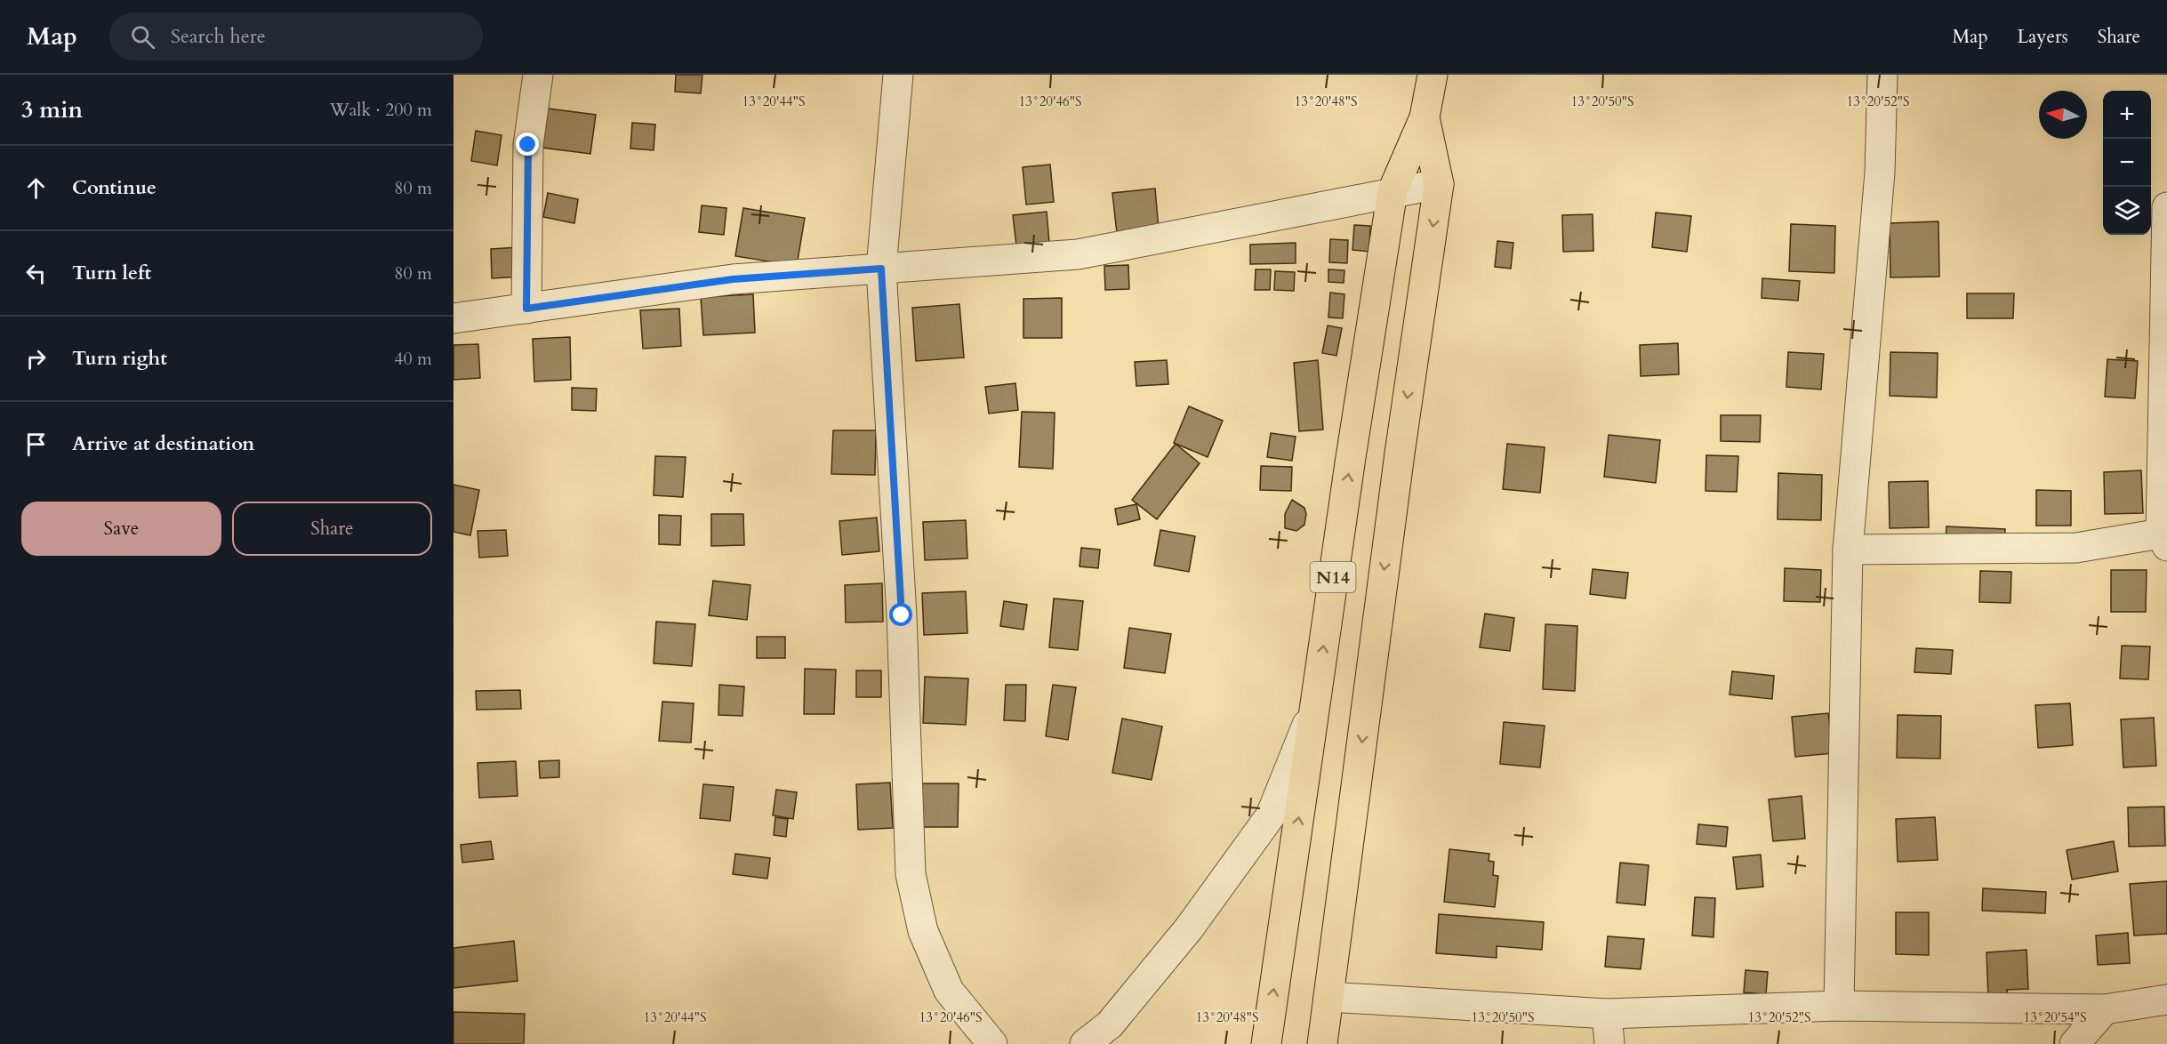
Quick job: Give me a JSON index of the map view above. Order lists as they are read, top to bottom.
{
  "streets": {
    "main road": ["N14"]
  },
  "north": "left",
  "page": {
    "header": "Map",
    "search": "Search here",
    "nav": ["Map", "Layers", "Share"],
    "heading": ["3 min", "Walk · 200 m"],
    "map_buttons": ["+", "−"],
    "list": [
      ["Continue", "80 m"],
      ["Turn left", "80 m"],
      ["Turn right", "40 m"],
      "Arrive at destination"
    ],
    "buttons": ["Save", "Share"]
  },
  "coordinates": [
    "13°20'44\"S",
    "13°20'46\"S",
    "13°20'48\"S",
    "13°20'50\"S",
    "13°20'52\"S",
    "13°20'54\"S"
  ]
}
